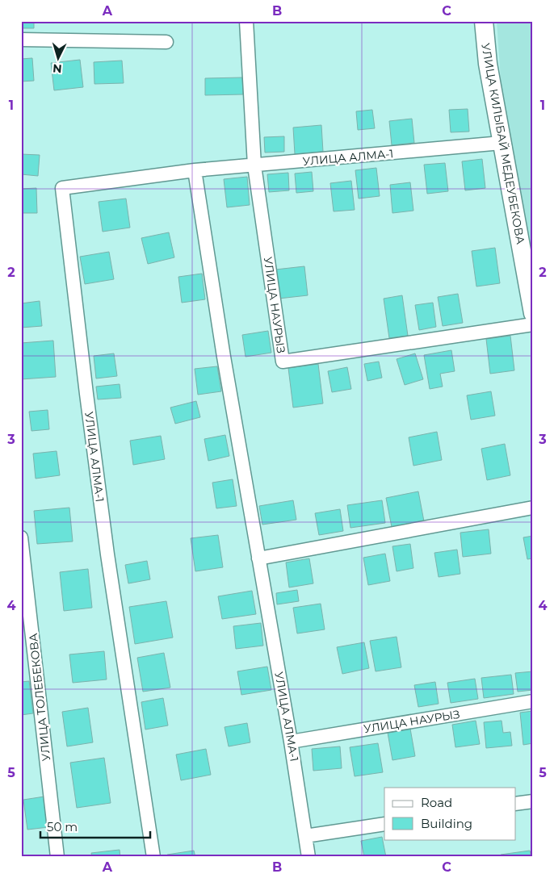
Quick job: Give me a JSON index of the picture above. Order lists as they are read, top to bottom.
{
  "streets": {
    "main road": ["УЛИЦА КИЛЫБАЙ МЕДЕУБЕКОВА"],
    "street": ["УЛИЦА АЛМА-1", "УЛИЦА НАУРЫЗ", "УЛИЦА ТОЛЕБЕКОВА"]
  },
  "crossings": [
    ["УЛИЦА КИЛЫБАЙ МЕДЕУБЕКОВА", "УЛИЦА АЛМА-1"],
    ["УЛИЦА АЛМА-1", "УЛИЦА НАУРЫЗ"]
  ],
  "legend": ["Road", "Building"],
  "scale_bar": "50 m",
  "north": "bottom",
  "grid": {
    "columns": ["A", "B", "C"],
    "rows": [
      "1",
      "2",
      "3",
      "4",
      "5"
    ]
  }
}
